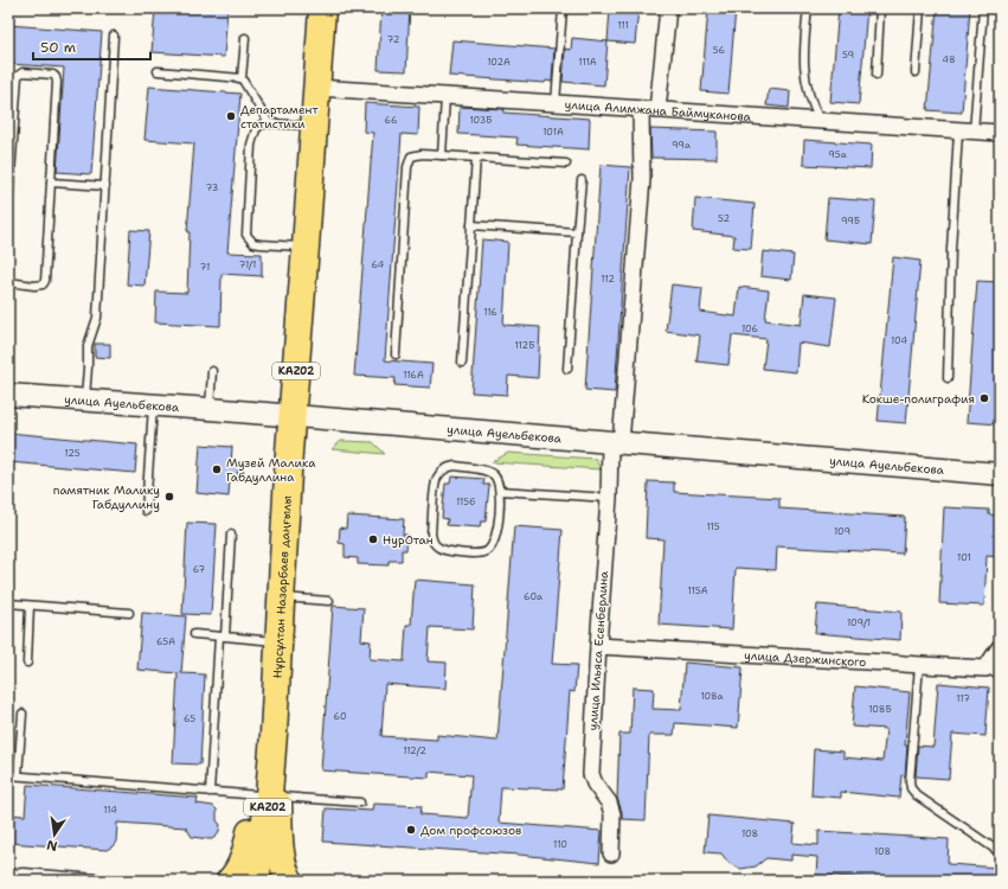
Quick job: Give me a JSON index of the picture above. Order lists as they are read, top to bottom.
{
  "streets": {
    "highway": ["KАZ02", "Нұрсұлтан Назарбаев даңғылы"],
    "street": [
      "улица Алимжана Баймуканова",
      "улица Ауельбекова",
      "улица Ильяса Есенберлина",
      "улица Дзержинского"
    ]
  },
  "crossings": [
    ["улица Алимжана Баймуканова", "Нұрсұлтан Назарбаев даңғылы"],
    ["улица Алимжана Баймуканова", "улица Ильяса Есенберлина"],
    ["улица Ауельбекова", "Нұрсұлтан Назарбаев даңғылы"],
    ["улица Ауельбекова", "улица Ильяса Есенберлина"],
    ["улица Ильяса Есенберлина", "улица Дзержинского"]
  ],
  "places": [
    "Департамент статистики",
    "Кокше-полиграфия",
    "Музей Малика Габдуллина",
    "памятник Малику Габдуллину",
    "НурОтан",
    "Дом профсоюзов"
  ],
  "house_numbers": [
    "111",
    "72",
    "56",
    "59",
    "48",
    "102А",
    "111А",
    "66",
    "103Б",
    "101А",
    "99а",
    "95а",
    "73",
    "52",
    "99Б",
    "71/1",
    "64",
    "71",
    "112",
    "116",
    "106",
    "104",
    "112Б",
    "116А",
    "125",
    "115б",
    "115",
    "109",
    "101",
    "67",
    "115А",
    "60а",
    "109/1",
    "65А",
    "108а",
    "117",
    "108Б",
    "60",
    "65",
    "112/2",
    "114",
    "108",
    "110",
    "108"
  ],
  "scale_bar": "50 m",
  "north": "bottom"
}
